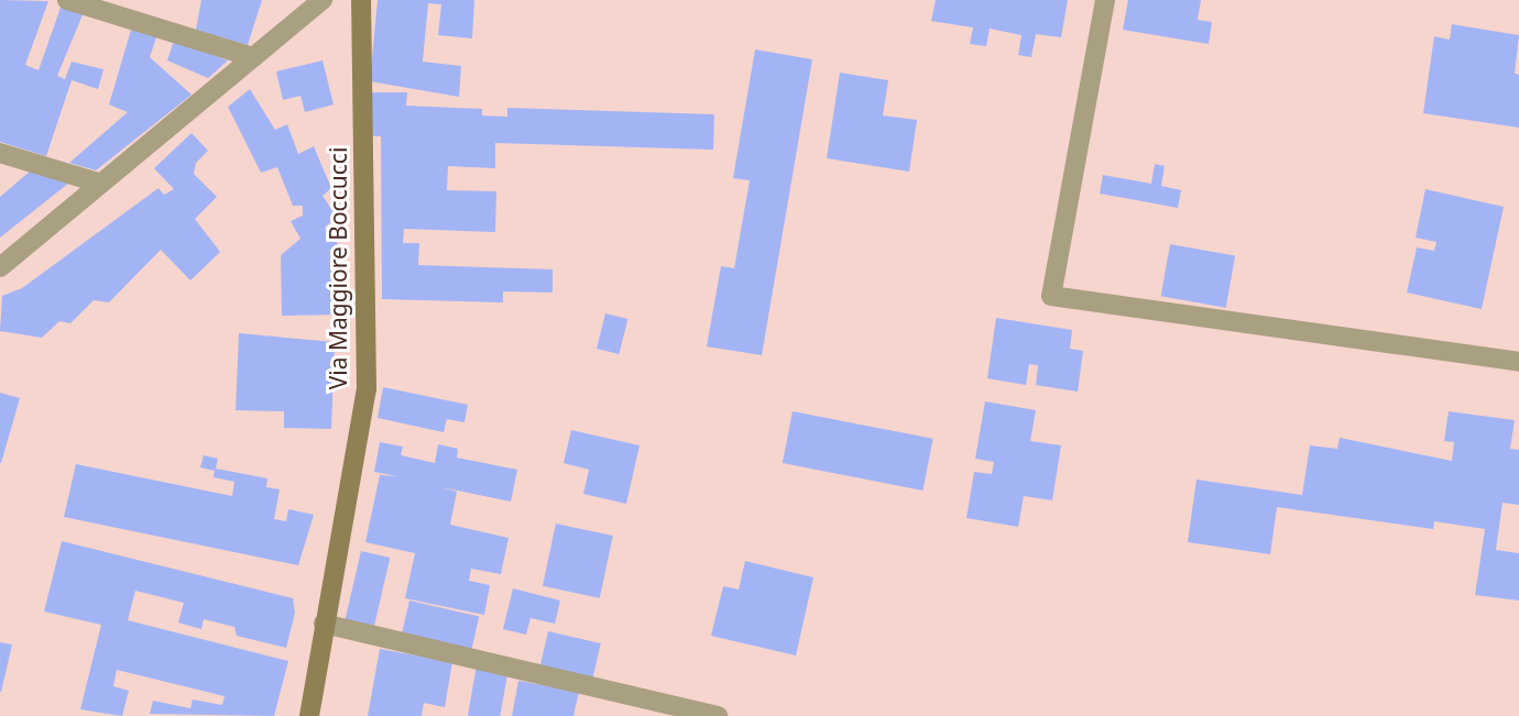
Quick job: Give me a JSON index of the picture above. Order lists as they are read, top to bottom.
{
  "streets": {
    "street": ["Via Maggiore Boccucci"]
  }
}
